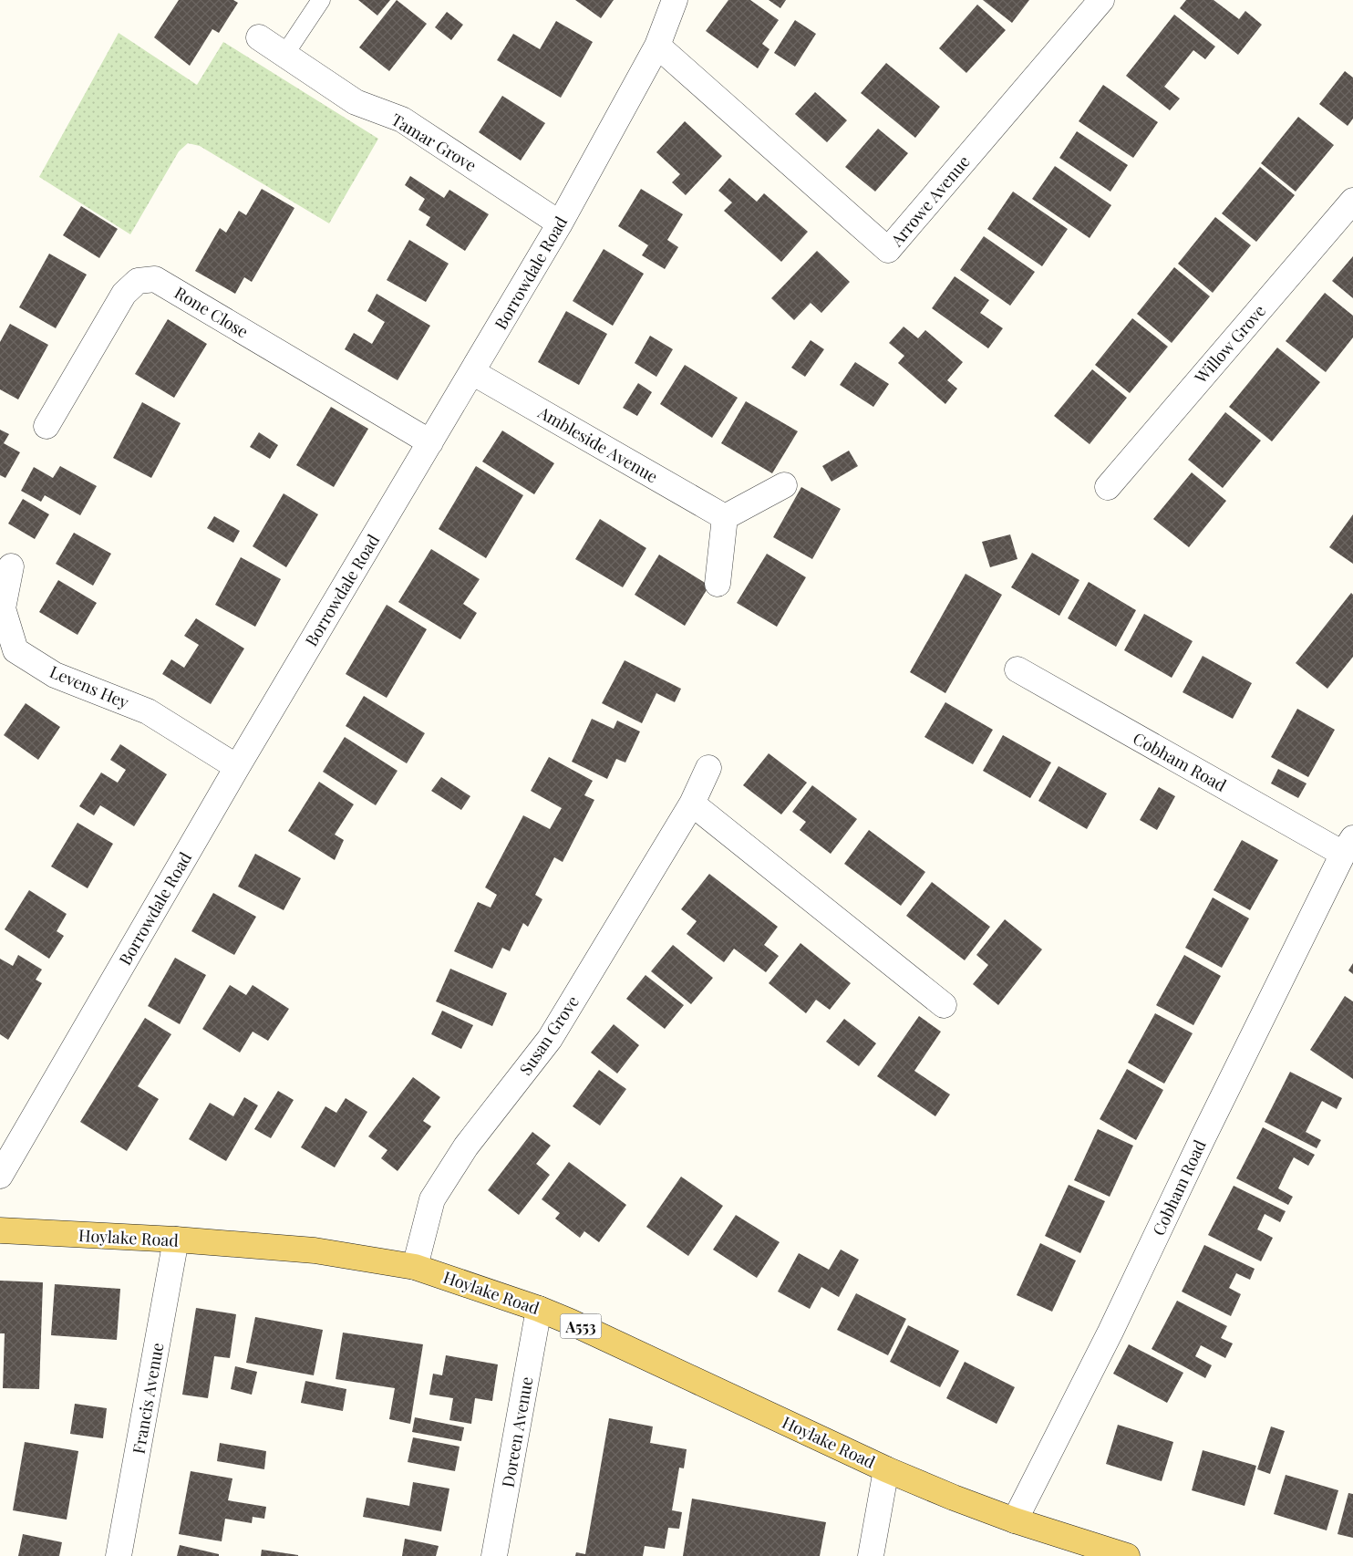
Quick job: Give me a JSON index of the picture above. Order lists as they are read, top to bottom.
{
  "streets": {
    "main road": ["Hoylake Road", "A553"],
    "street": [
      "Tamar Grove",
      "Arrowe Avenue",
      "Borrowdale Road",
      "Rone Close",
      "Willow Grove",
      "Ambleside Avenue",
      "Levens Hey",
      "Cobham Road",
      "Susan Grove",
      "Francis Avenue",
      "Doreen Avenue"
    ]
  },
  "crossings": [
    ["Tamar Grove", "Borrowdale Road"],
    ["Arrowe Avenue", "Borrowdale Road"],
    ["Borrowdale Road", "Rone Close"],
    ["Borrowdale Road", "Ambleside Avenue"],
    ["Borrowdale Road", "Levens Hey"],
    ["Cobham Road", "Hoylake Road"],
    ["Susan Grove", "Hoylake Road"],
    ["Hoylake Road", "Francis Avenue"],
    ["Hoylake Road", "Doreen Avenue"]
  ]
}
